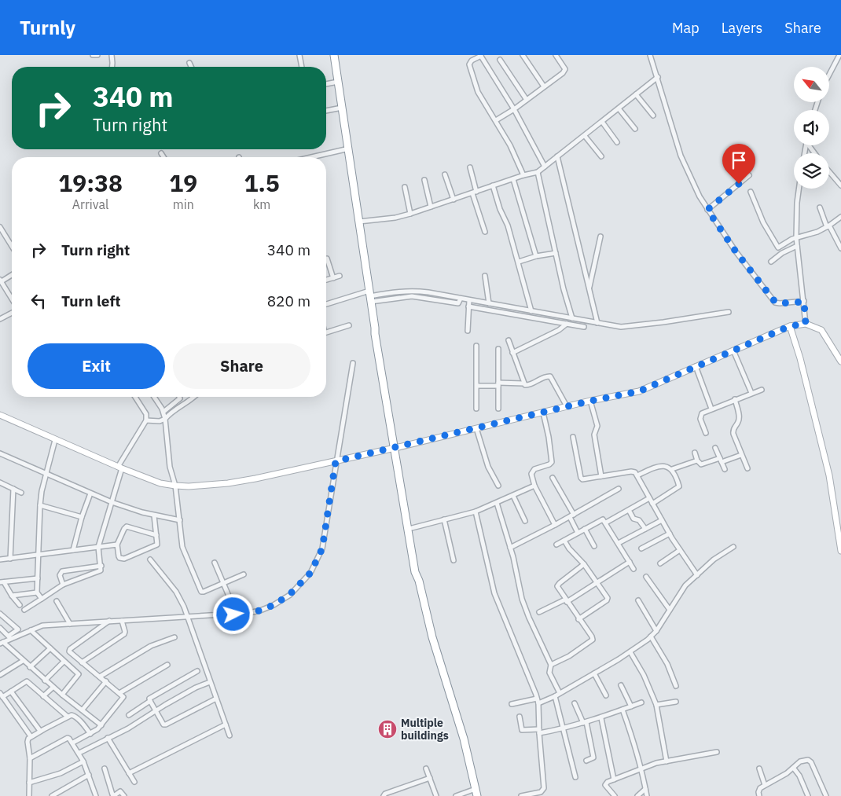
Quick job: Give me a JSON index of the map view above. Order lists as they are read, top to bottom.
{
  "places": {
    "building": ["Multiple buildings"]
  },
  "north": "top left",
  "page": {
    "header": "Turnly",
    "nav": ["Map", "Layers", "Share"],
    "turn": ["340 m", "Turn right"],
    "eta": [
      "19:38",
      "Arrival",
      "19",
      "min",
      "1.5",
      "km"
    ],
    "list": [
      {
        "name": "Turn right",
        "value": "340 m"
      },
      {
        "name": "Turn left",
        "value": "820 m"
      }
    ],
    "buttons": ["Exit", "Share"]
  }
}
